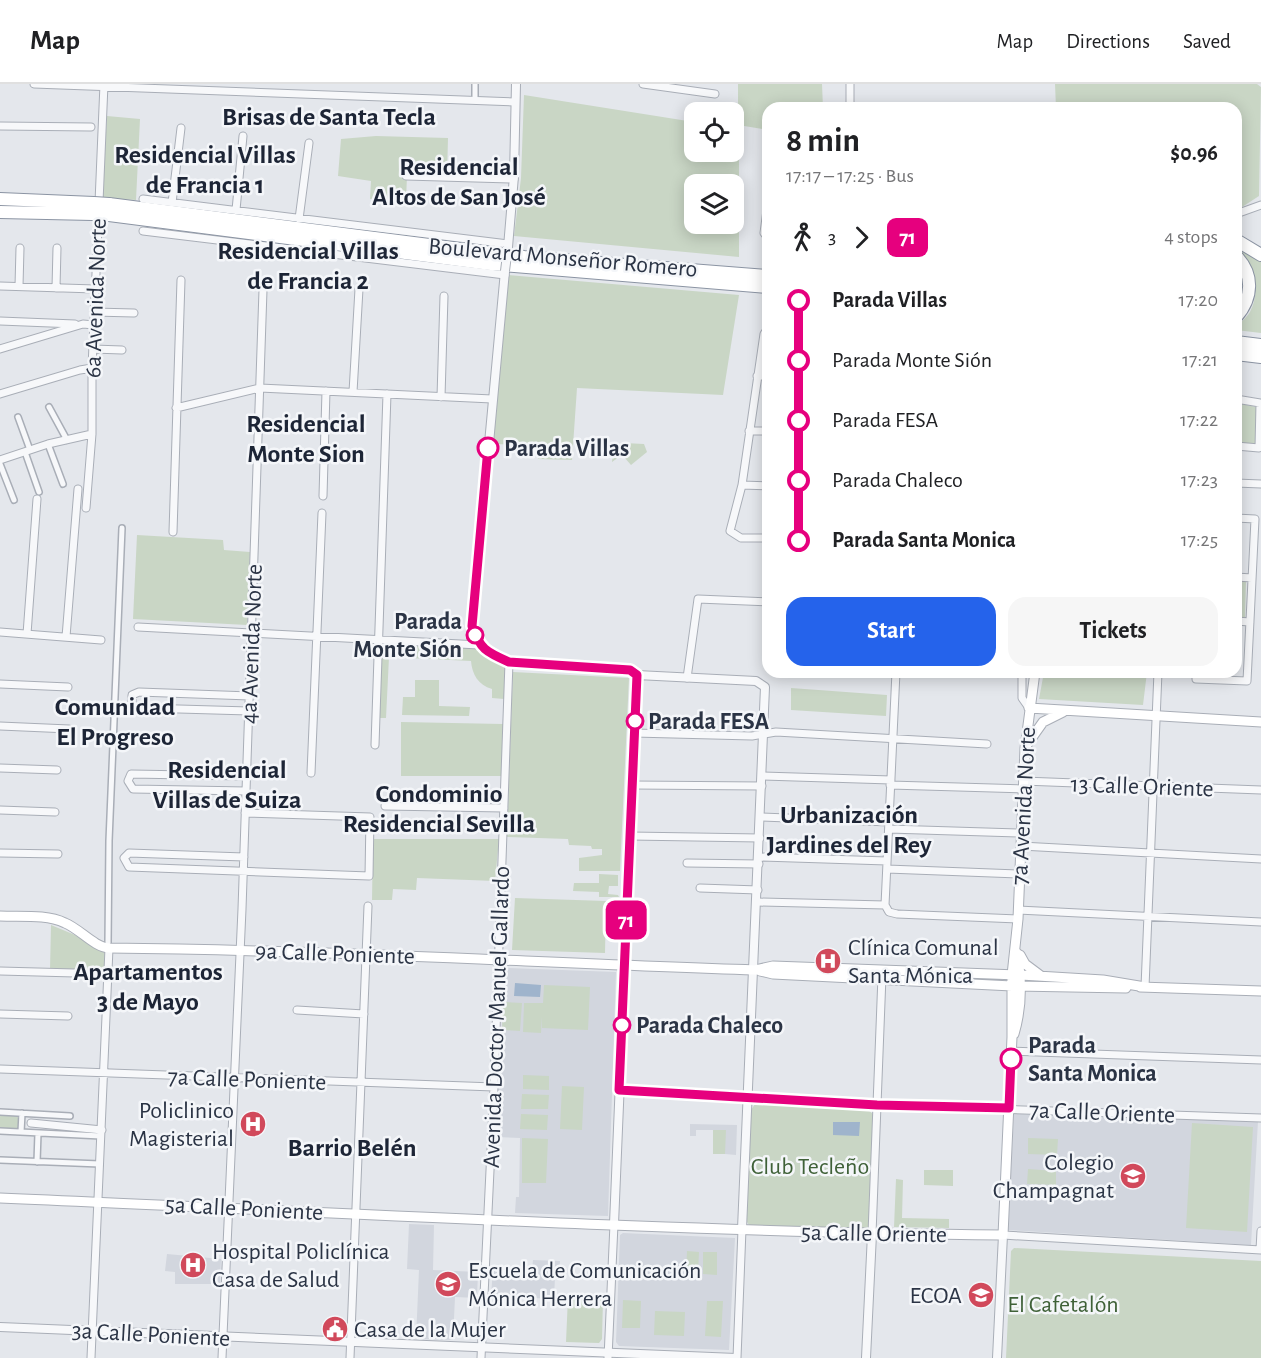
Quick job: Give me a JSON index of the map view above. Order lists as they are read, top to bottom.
{
  "streets": {
    "highway": ["Boulevard Monseñor Romero"],
    "main road": [
      "7a Avenida Norte",
      "9a Calle Poniente",
      "5a Calle Poniente",
      "5a Calle Oriente"
    ],
    "street": [
      "6a Avenida Norte",
      "4a Avenida Norte",
      "13 Calle Oriente",
      "Avenida Doctor Manuel Gallardo",
      "7a Calle Poniente",
      "7a Calle Oriente",
      "3a Calle Poniente"
    ]
  },
  "crossings": [
    ["4a Avenida Norte", "9a Calle Poniente"],
    ["4a Avenida Norte", "7a Calle Poniente"],
    ["4a Avenida Norte", "5a Calle Poniente"],
    ["4a Avenida Norte", "3a Calle Poniente"],
    ["13 Calle Oriente", "7a Avenida Norte"],
    ["7a Avenida Norte", "7a Calle Oriente"],
    ["7a Avenida Norte", "5a Calle Oriente"],
    ["9a Calle Poniente", "Avenida Doctor Manuel Gallardo"],
    ["Avenida Doctor Manuel Gallardo", "7a Calle Poniente"],
    ["Avenida Doctor Manuel Gallardo", "5a Calle Poniente"],
    ["Avenida Doctor Manuel Gallardo", "5a Calle Oriente"],
    ["Avenida Doctor Manuel Gallardo", "3a Calle Poniente"],
    ["5a Calle Poniente", "5a Calle Oriente"]
  ],
  "districts": [
    "Brisas de Santa Tecla",
    "Residencial Villas de Francia 1",
    "Residencial Altos de San José",
    "Residencial Villas de Francia 2",
    "Residencial Monte Sion",
    "Comunidad El Progreso",
    "Residencial Villas de Suiza",
    "Condominio Residencial Sevilla",
    "Urbanización Jardines del Rey",
    "Apartamentos 3 de Mayo",
    "Barrio Belén"
  ],
  "parks": ["Club Tecleño", "El Cafetalón"],
  "places": {
    "other": [
      "Parada Villas",
      "Parada Monte Sión",
      "Parada FESA",
      "Parada Chaleco",
      "Parada Santa Monica"
    ],
    "hospital": ["Clínica Comunal Santa Mónica", "Policlinico Magisterial", "Hospital Policlínica Casa de Salud"],
    "school or university": ["Colegio Champagnat", "Escuela de Comunicación Mónica Herrera", "ECOA"],
    "public building": ["Casa de la Mujer"]
  },
  "lines": ["bus line 71"],
  "page": {
    "header": "Map",
    "nav": ["Map", "Directions", "Saved"],
    "on_map": "71",
    "heading": ["8 min", "17:17 – 17:25 · Bus", "$0.96"],
    "legs": ["3", "71", "4 stops"],
    "list": [
      {
        "name": "Parada Villas",
        "value": "17:20"
      },
      {
        "name": "Parada Monte Sión",
        "value": "17:21"
      },
      {
        "name": "Parada FESA",
        "value": "17:22"
      },
      {
        "name": "Parada Chaleco",
        "value": "17:23"
      },
      {
        "name": "Parada Santa Monica",
        "value": "17:25"
      }
    ],
    "buttons": ["Start", "Tickets"]
  }
}
